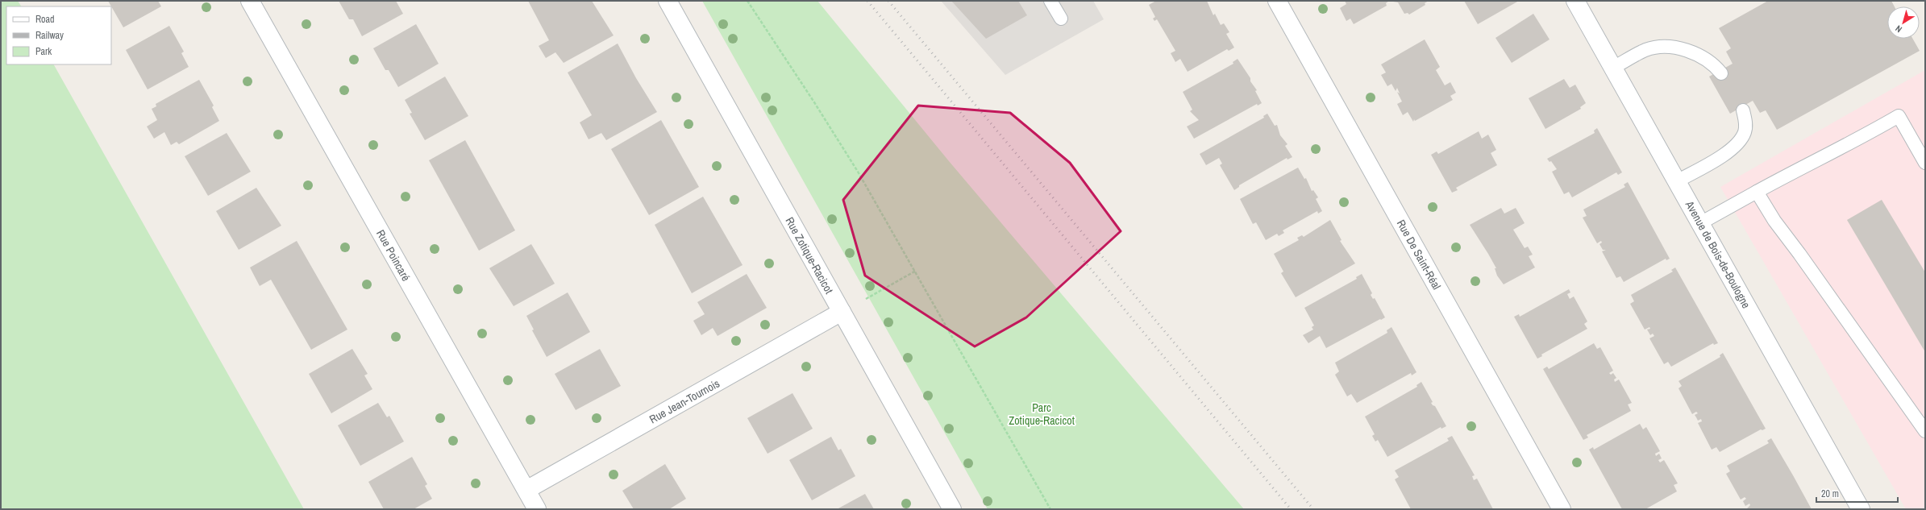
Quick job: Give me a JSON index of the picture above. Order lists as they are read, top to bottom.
{
  "streets": {
    "street": [
      "Rue De Saint-Réal",
      "Avenue de Bois-de-Boulogne",
      "Rue Poincaré",
      "Rue Zotique-Racicot",
      "Rue Jean-Tournois"
    ]
  },
  "crossings": [
    ["Rue Poincaré", "Rue Jean-Tournois"],
    ["Rue Zotique-Racicot", "Rue Jean-Tournois"]
  ],
  "parks": ["Parc Zotique-Racicot"],
  "legend": ["Road", "Railway", "Park"],
  "scale_bar": "20 m",
  "north": "bottom left"
}
